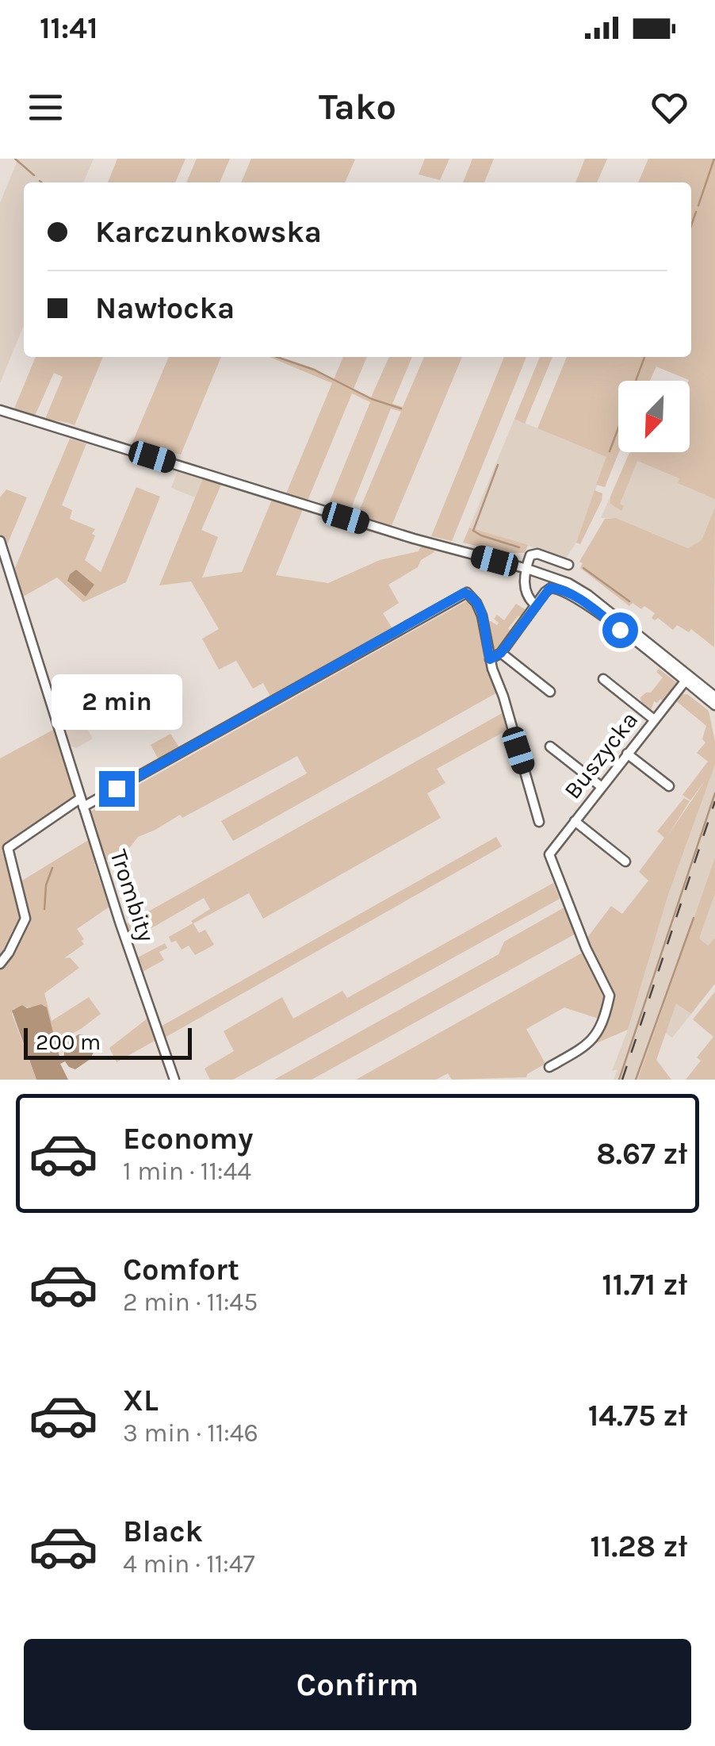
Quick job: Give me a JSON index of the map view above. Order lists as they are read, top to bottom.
{
  "streets": {
    "street": ["Buszycka", "Trombity"]
  },
  "scale_bar": "200 m",
  "north": "bottom left",
  "page": {
    "status": "11:41",
    "header": "Tako",
    "banner": ["Karczunkowska", "Nawłocka"],
    "bubble": "2 min",
    "scale": "200 m",
    "list": [
      {
        "name": "Economy",
        "note": "1 min · 11:44",
        "value": "8.67 zł"
      },
      {
        "name": "Comfort",
        "note": "2 min · 11:45",
        "value": "11.71 zł"
      },
      {
        "name": "XL",
        "note": "3 min · 11:46",
        "value": "14.75 zł"
      },
      {
        "name": "Black",
        "note": "4 min · 11:47",
        "value": "11.28 zł"
      }
    ],
    "buttons": "Confirm"
  }
}
